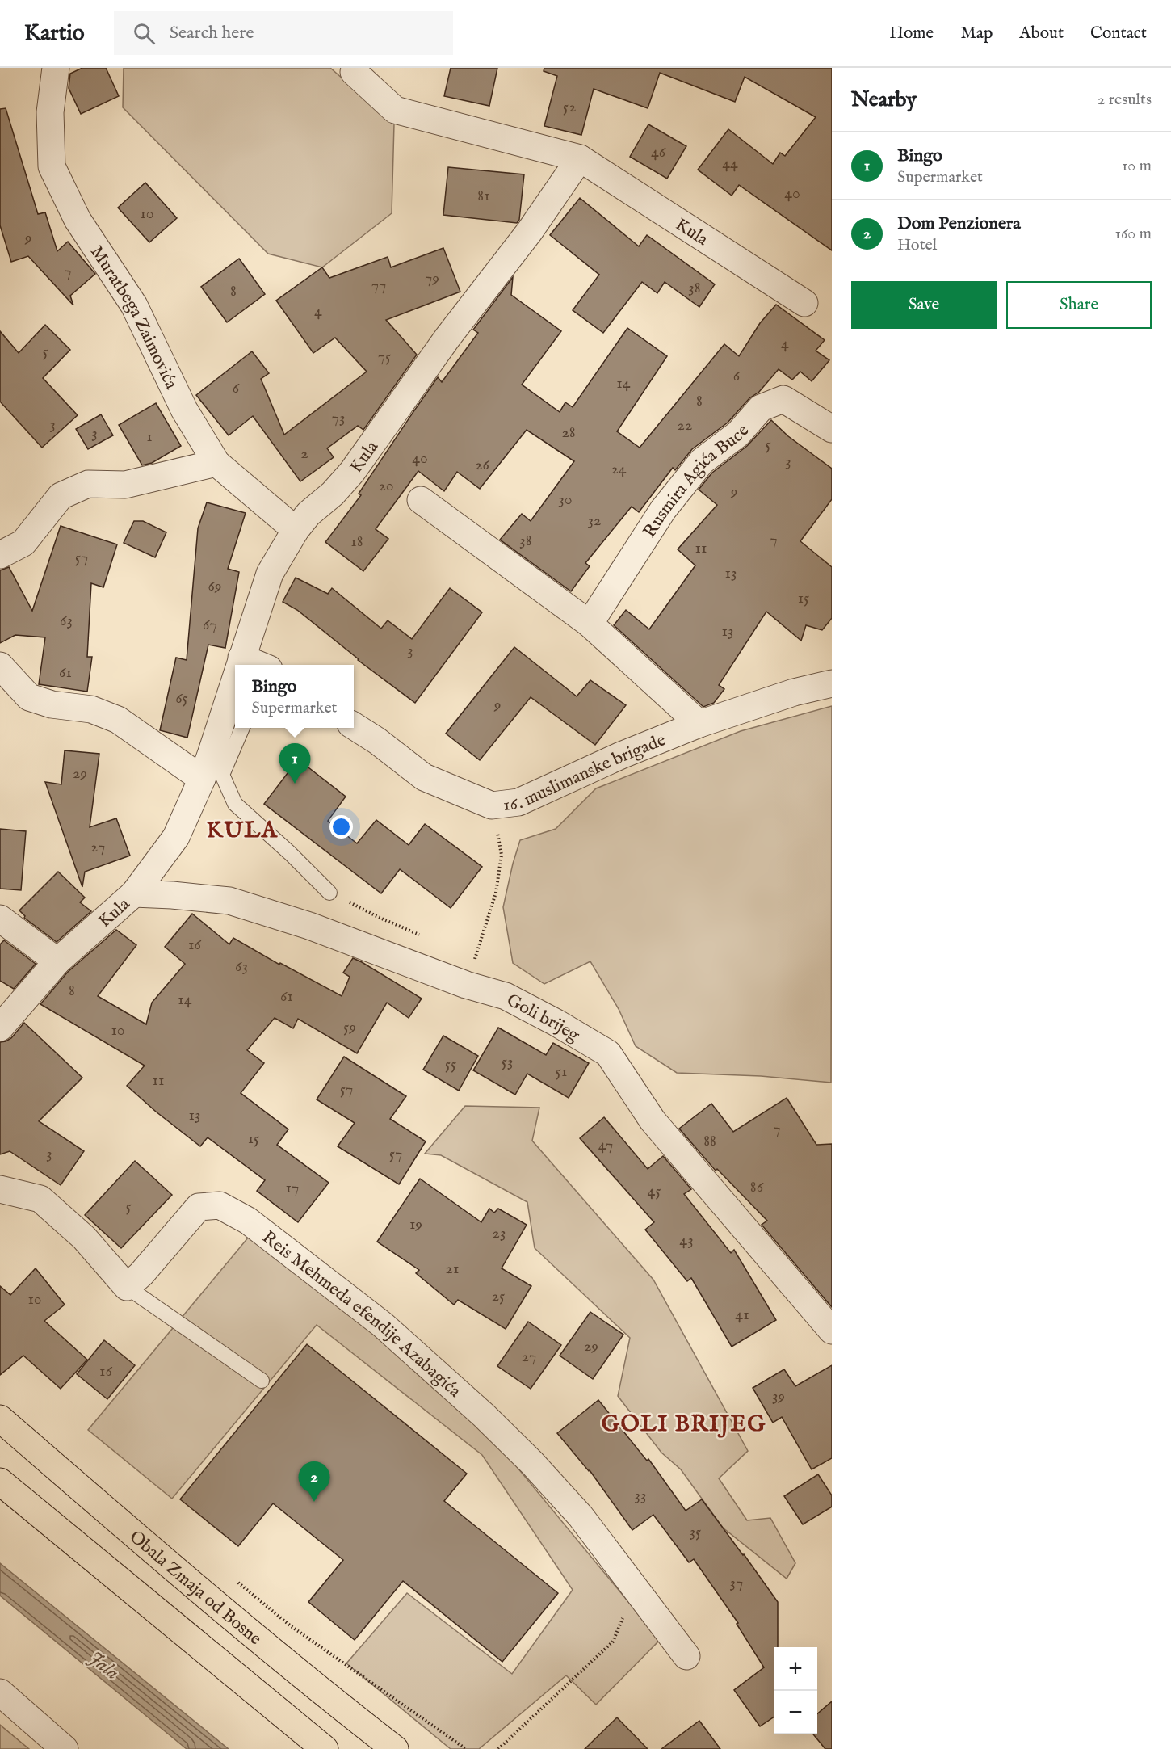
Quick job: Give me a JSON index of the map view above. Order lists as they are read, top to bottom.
{
  "streets": {
    "main road": ["Obala Zmaja od Bosne"],
    "street": [
      "Kula",
      "Muratbega Zaimovića",
      "Rusmira Agića Buce",
      "16. muslimanske brigade",
      "Goli brijeg",
      "Reis Mehmeda efendije Azabagića"
    ]
  },
  "crossings": [
    ["Kula", "Muratbega Zaimovića"],
    ["Kula", "Goli brijeg"]
  ],
  "districts": ["KULA", "GOLI BRIJEG"],
  "water": ["Jala"],
  "house_numbers": [
    "52",
    "46",
    "44",
    "40",
    "81",
    "10",
    "9",
    "7",
    "79",
    "77",
    "38",
    "8",
    "4",
    "4",
    "5",
    "75",
    "6",
    "14",
    "6",
    "8",
    "73",
    "3",
    "22",
    "28",
    "3",
    "1",
    "5",
    "2",
    "40",
    "3",
    "26",
    "24",
    "20",
    "9",
    "30",
    "32",
    "7",
    "38",
    "18",
    "11",
    "57",
    "13",
    "69",
    "15",
    "63",
    "67",
    "13",
    "3",
    "61",
    "65",
    "9",
    "29",
    "27",
    "16",
    "63",
    "8",
    "61",
    "14",
    "59",
    "10",
    "53",
    "55",
    "51",
    "11",
    "57",
    "13",
    "7",
    "15",
    "88",
    "47",
    "3",
    "57",
    "86",
    "17",
    "45",
    "5",
    "19",
    "23",
    "43",
    "21",
    "25",
    "10",
    "41",
    "29",
    "27",
    "16",
    "39",
    "33",
    "35",
    "37"
  ],
  "page": {
    "header": "Kartio",
    "search": "Search here",
    "nav": [
      "Home",
      "Map",
      "About",
      "Contact"
    ],
    "heading": ["Nearby", "2 results"],
    "list": [
      {
        "mark": "1",
        "name": "Bingo",
        "note": "Supermarket",
        "value": "10 m"
      },
      {
        "mark": "2",
        "name": "Dom Penzionera",
        "note": "Hotel",
        "value": "160 m"
      }
    ],
    "buttons": ["Save", "Share"],
    "popup": ["Bingo", "Supermarket"],
    "pins": ["1", "2"],
    "map_buttons": ["+", "−"]
  }
}
